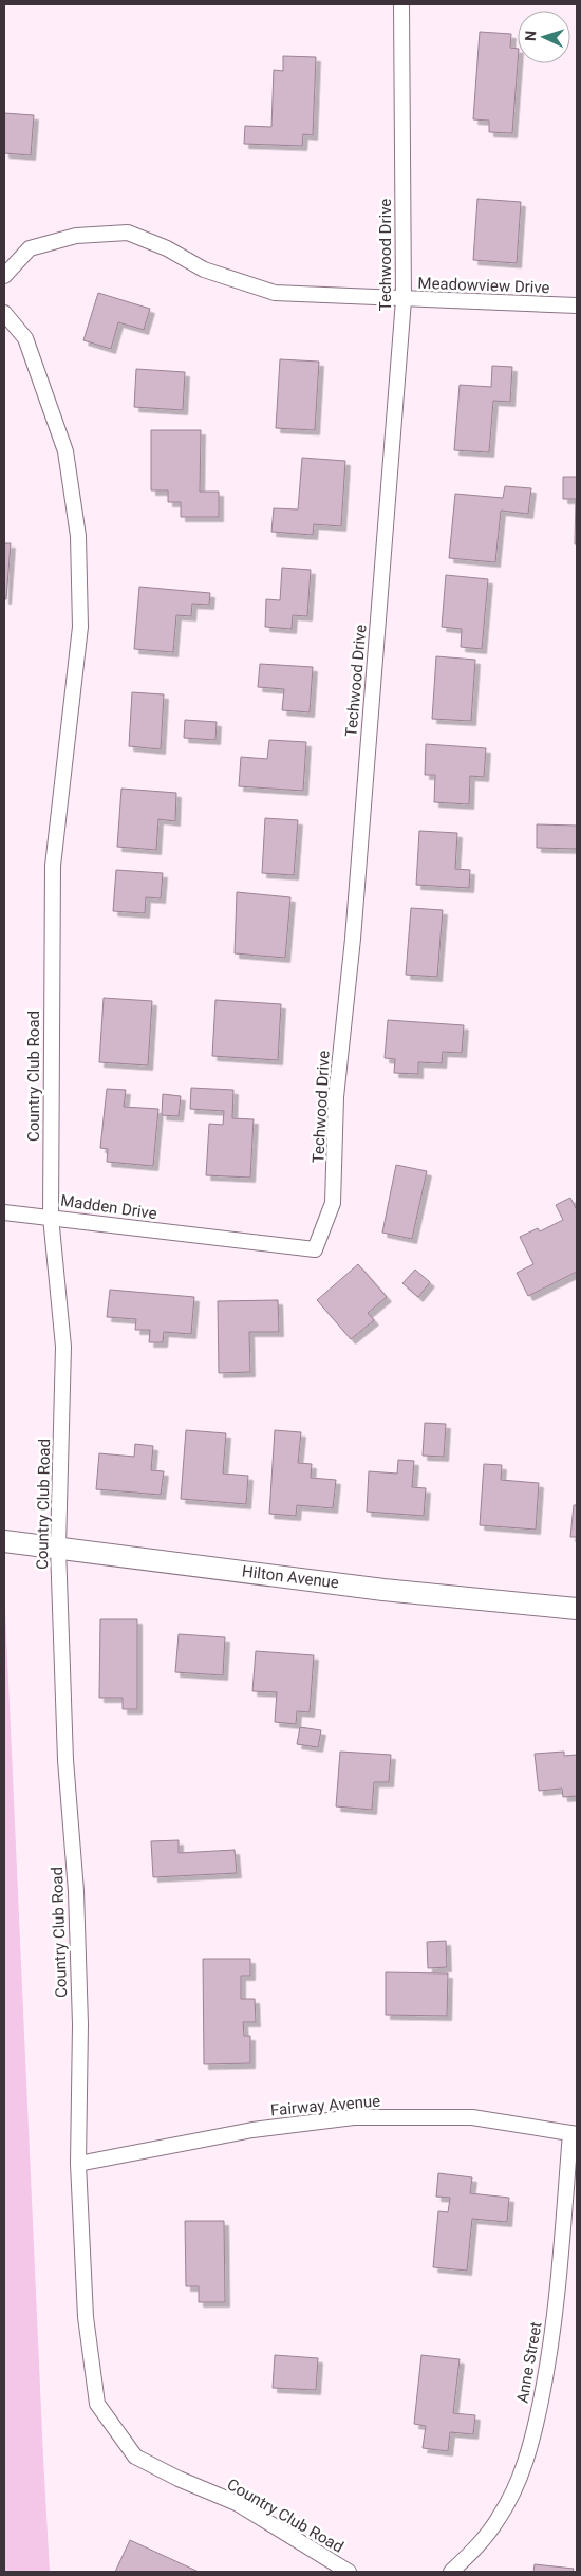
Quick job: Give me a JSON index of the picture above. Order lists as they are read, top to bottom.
{
  "streets": {
    "street": [
      "Techwood Drive",
      "Meadowview Drive",
      "Country Club Road",
      "Madden Drive",
      "Hilton Avenue",
      "Fairway Avenue",
      "Anne Street"
    ]
  },
  "crossings": [
    ["Techwood Drive", "Meadowview Drive"],
    ["Techwood Drive", "Madden Drive"],
    ["Country Club Road", "Madden Drive"],
    ["Country Club Road", "Hilton Avenue"],
    ["Country Club Road", "Fairway Avenue"],
    ["Fairway Avenue", "Anne Street"]
  ],
  "north": "left"
}
